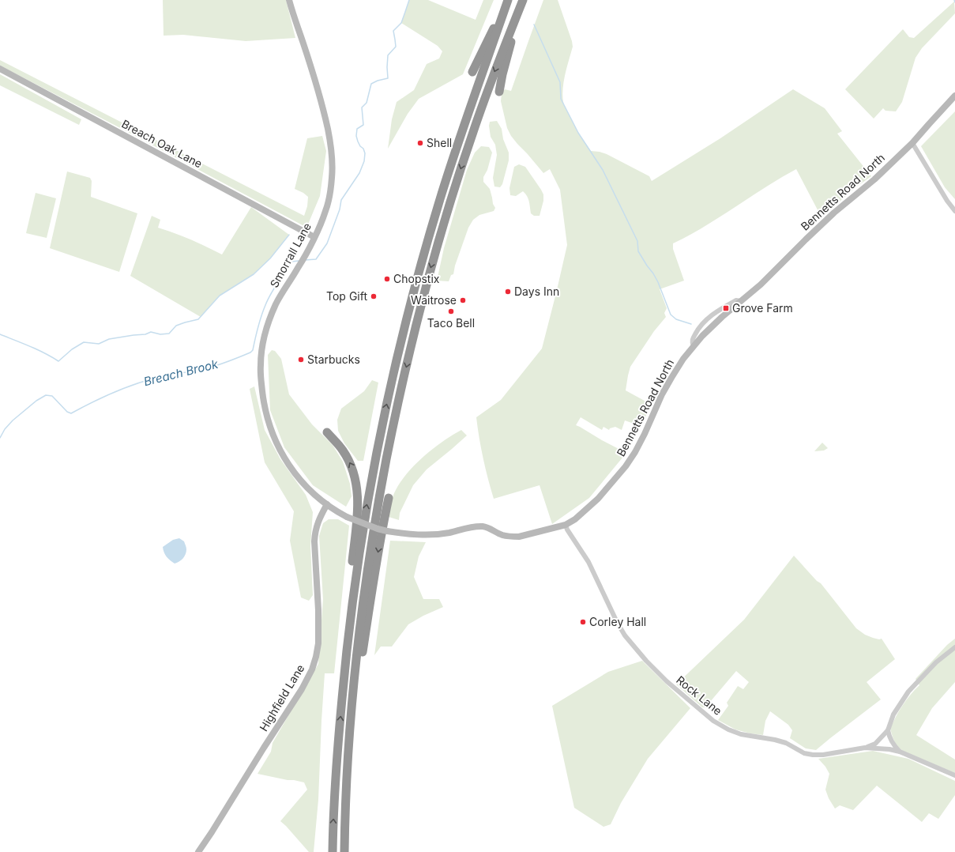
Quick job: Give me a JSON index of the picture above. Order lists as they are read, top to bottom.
{
  "streets": {
    "street": [
      "Breach Oak Lane",
      "Bennetts Road North",
      "Smorrall Lane",
      "Rock Lane",
      "Highfield Lane"
    ]
  },
  "crossings": [
    ["Breach Oak Lane", "Smorrall Lane"],
    ["Bennetts Road North", "Smorrall Lane"],
    ["Bennetts Road North", "Rock Lane"],
    ["Bennetts Road North", "Highfield Lane"],
    ["Smorrall Lane", "Highfield Lane"]
  ],
  "water": ["Breach Brook"],
  "places": {
    "other": [
      "Shell",
      "Chopstix",
      "Days Inn",
      "Top Gift",
      "Waitrose",
      "Taco Bell",
      "Starbucks",
      "Corley Hall"
    ],
    "transit": ["Grove Farm"]
  }
}
